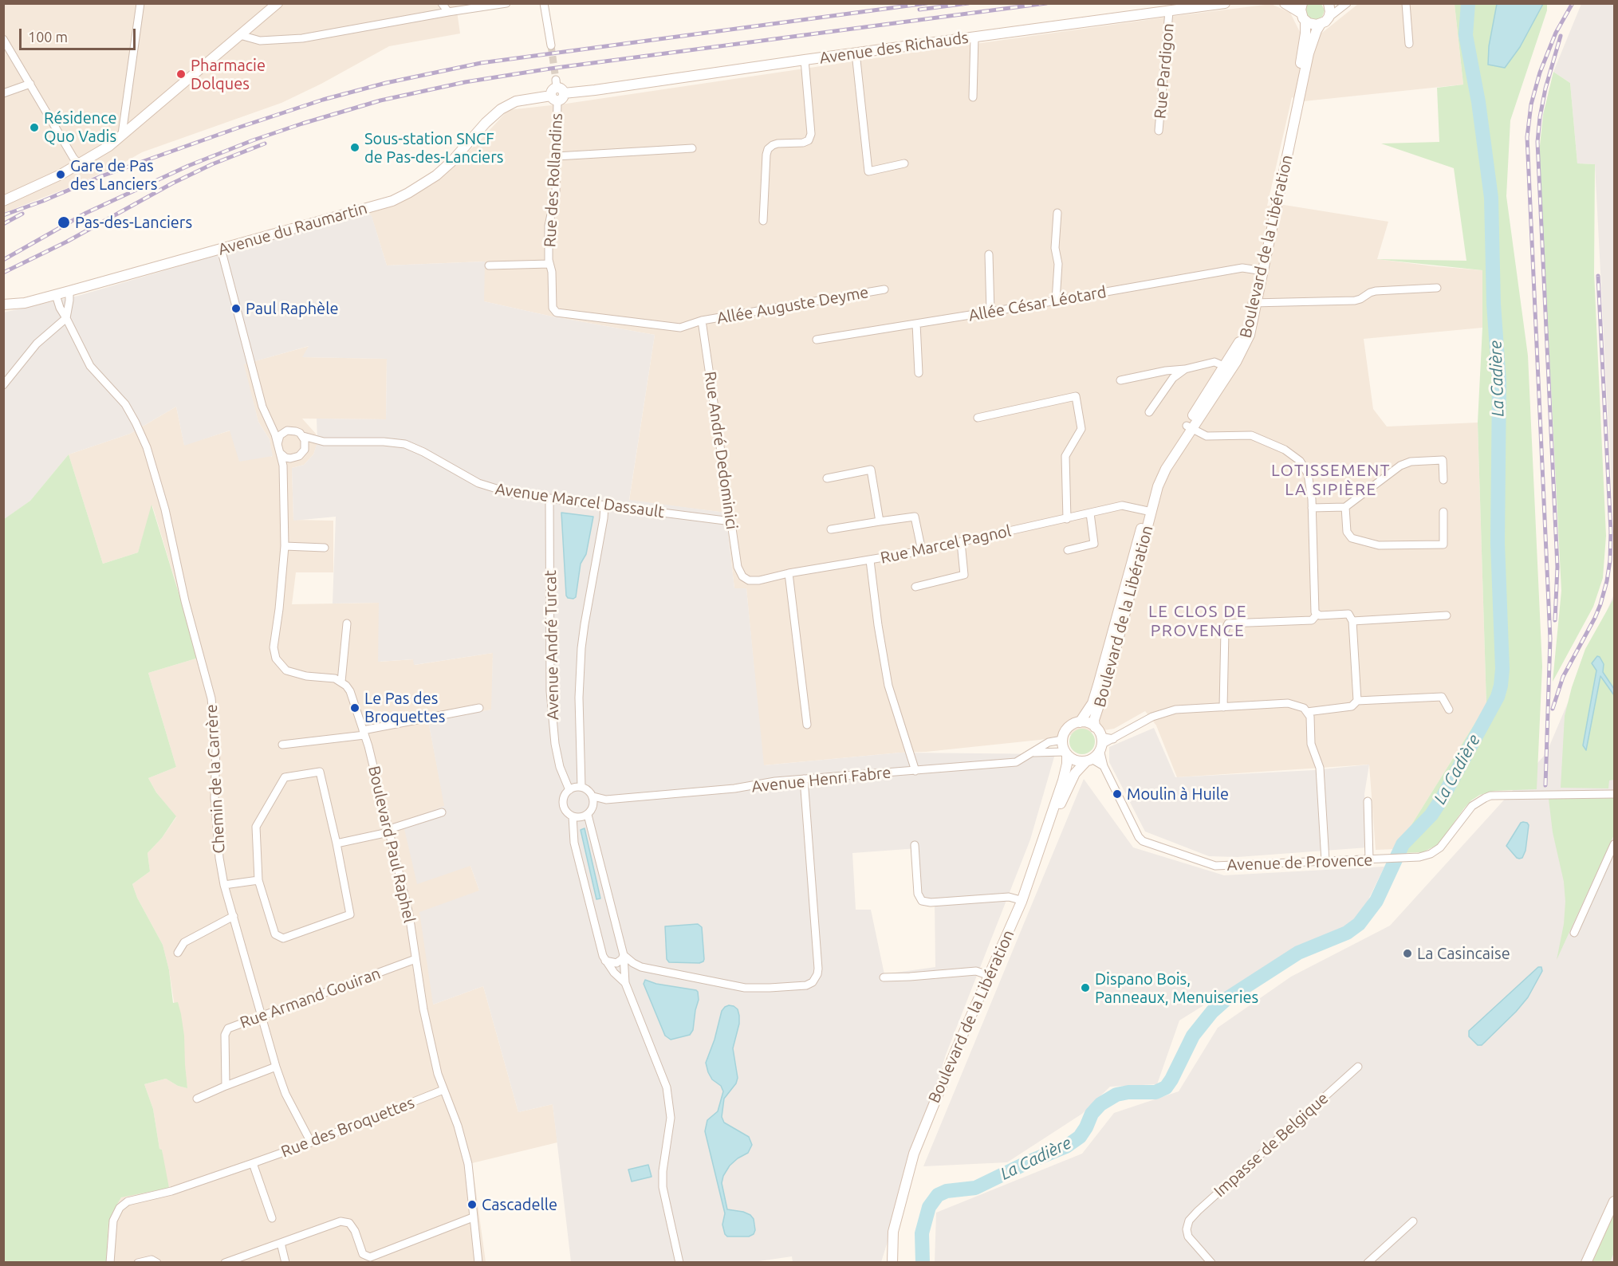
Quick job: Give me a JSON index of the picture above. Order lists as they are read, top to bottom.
{
  "streets": {
    "street": [
      "Avenue des Richauds",
      "Rue Pardigon",
      "Rue des Rollandins",
      "Avenue du Raumartin",
      "Boulevard de la Libération",
      "Allée César Léotard",
      "Allée Auguste Deyme",
      "Rue André Dedominici",
      "Avenue Marcel Dassault",
      "Rue Marcel Pagnol",
      "Avenue André Turcat",
      "Chemin de la Carrère",
      "Avenue Henri Fabre",
      "Boulevard Paul Raphel",
      "Avenue de Provence",
      "Rue Armand Gouiran",
      "Rue des Broquettes",
      "Impasse de Belgique"
    ]
  },
  "crossings": [
    ["Avenue des Richauds", "Rue Pardigon"],
    ["Avenue des Richauds", "Rue des Rollandins"],
    ["Avenue des Richauds", "Avenue du Raumartin"],
    ["Rue des Rollandins", "Avenue du Raumartin"],
    ["Rue des Rollandins", "Allée Auguste Deyme"],
    ["Rue des Rollandins", "Rue André Dedominici"],
    ["Avenue du Raumartin", "Chemin de la Carrère"],
    ["Boulevard de la Libération", "Allée César Léotard"],
    ["Boulevard de la Libération", "Rue Marcel Pagnol"],
    ["Boulevard de la Libération", "Avenue Henri Fabre"],
    ["Boulevard de la Libération", "Avenue de Provence"],
    ["Allée Auguste Deyme", "Rue André Dedominici"],
    ["Rue André Dedominici", "Avenue Marcel Dassault"],
    ["Rue André Dedominici", "Rue Marcel Pagnol"],
    ["Avenue Marcel Dassault", "Avenue André Turcat"],
    ["Avenue André Turcat", "Avenue Henri Fabre"],
    ["Chemin de la Carrère", "Rue Armand Gouiran"],
    ["Chemin de la Carrère", "Rue des Broquettes"],
    ["Avenue Henri Fabre", "Avenue de Provence"],
    ["Boulevard Paul Raphel", "Rue Armand Gouiran"],
    ["Boulevard Paul Raphel", "Rue des Broquettes"]
  ],
  "districts": ["LOTISSEMENT LA SIPIÈRE", "LE CLOS DE PROVENCE"],
  "water": ["La Cadière"],
  "places": [
    "Pharmacie Dolques",
    "Résidence Quo Vadis",
    "Sous-station SNCF de Pas-des-Lanciers",
    "Gare de Pas des Lanciers",
    "Pas-des-Lanciers",
    "Paul Raphèle",
    "Le Pas des Broquettes",
    "Moulin à Huile",
    "La Casincaise",
    "Dispano Bois, Panneaux, Menuiseries",
    "Cascadelle"
  ],
  "scale_bar": "100 m"
}
